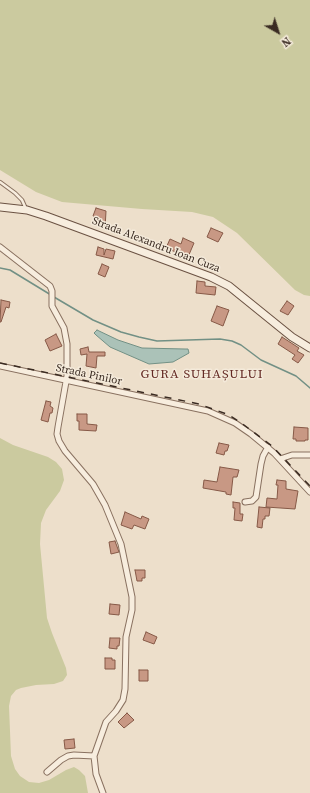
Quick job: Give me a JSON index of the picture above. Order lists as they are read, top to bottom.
{
  "streets": {
    "main road": ["Strada Alexandru Ioan Cuza"],
    "street": ["Strada Pinilor"]
  },
  "districts": ["GURA SUHAȘULUI"],
  "north": "bottom right"
}
